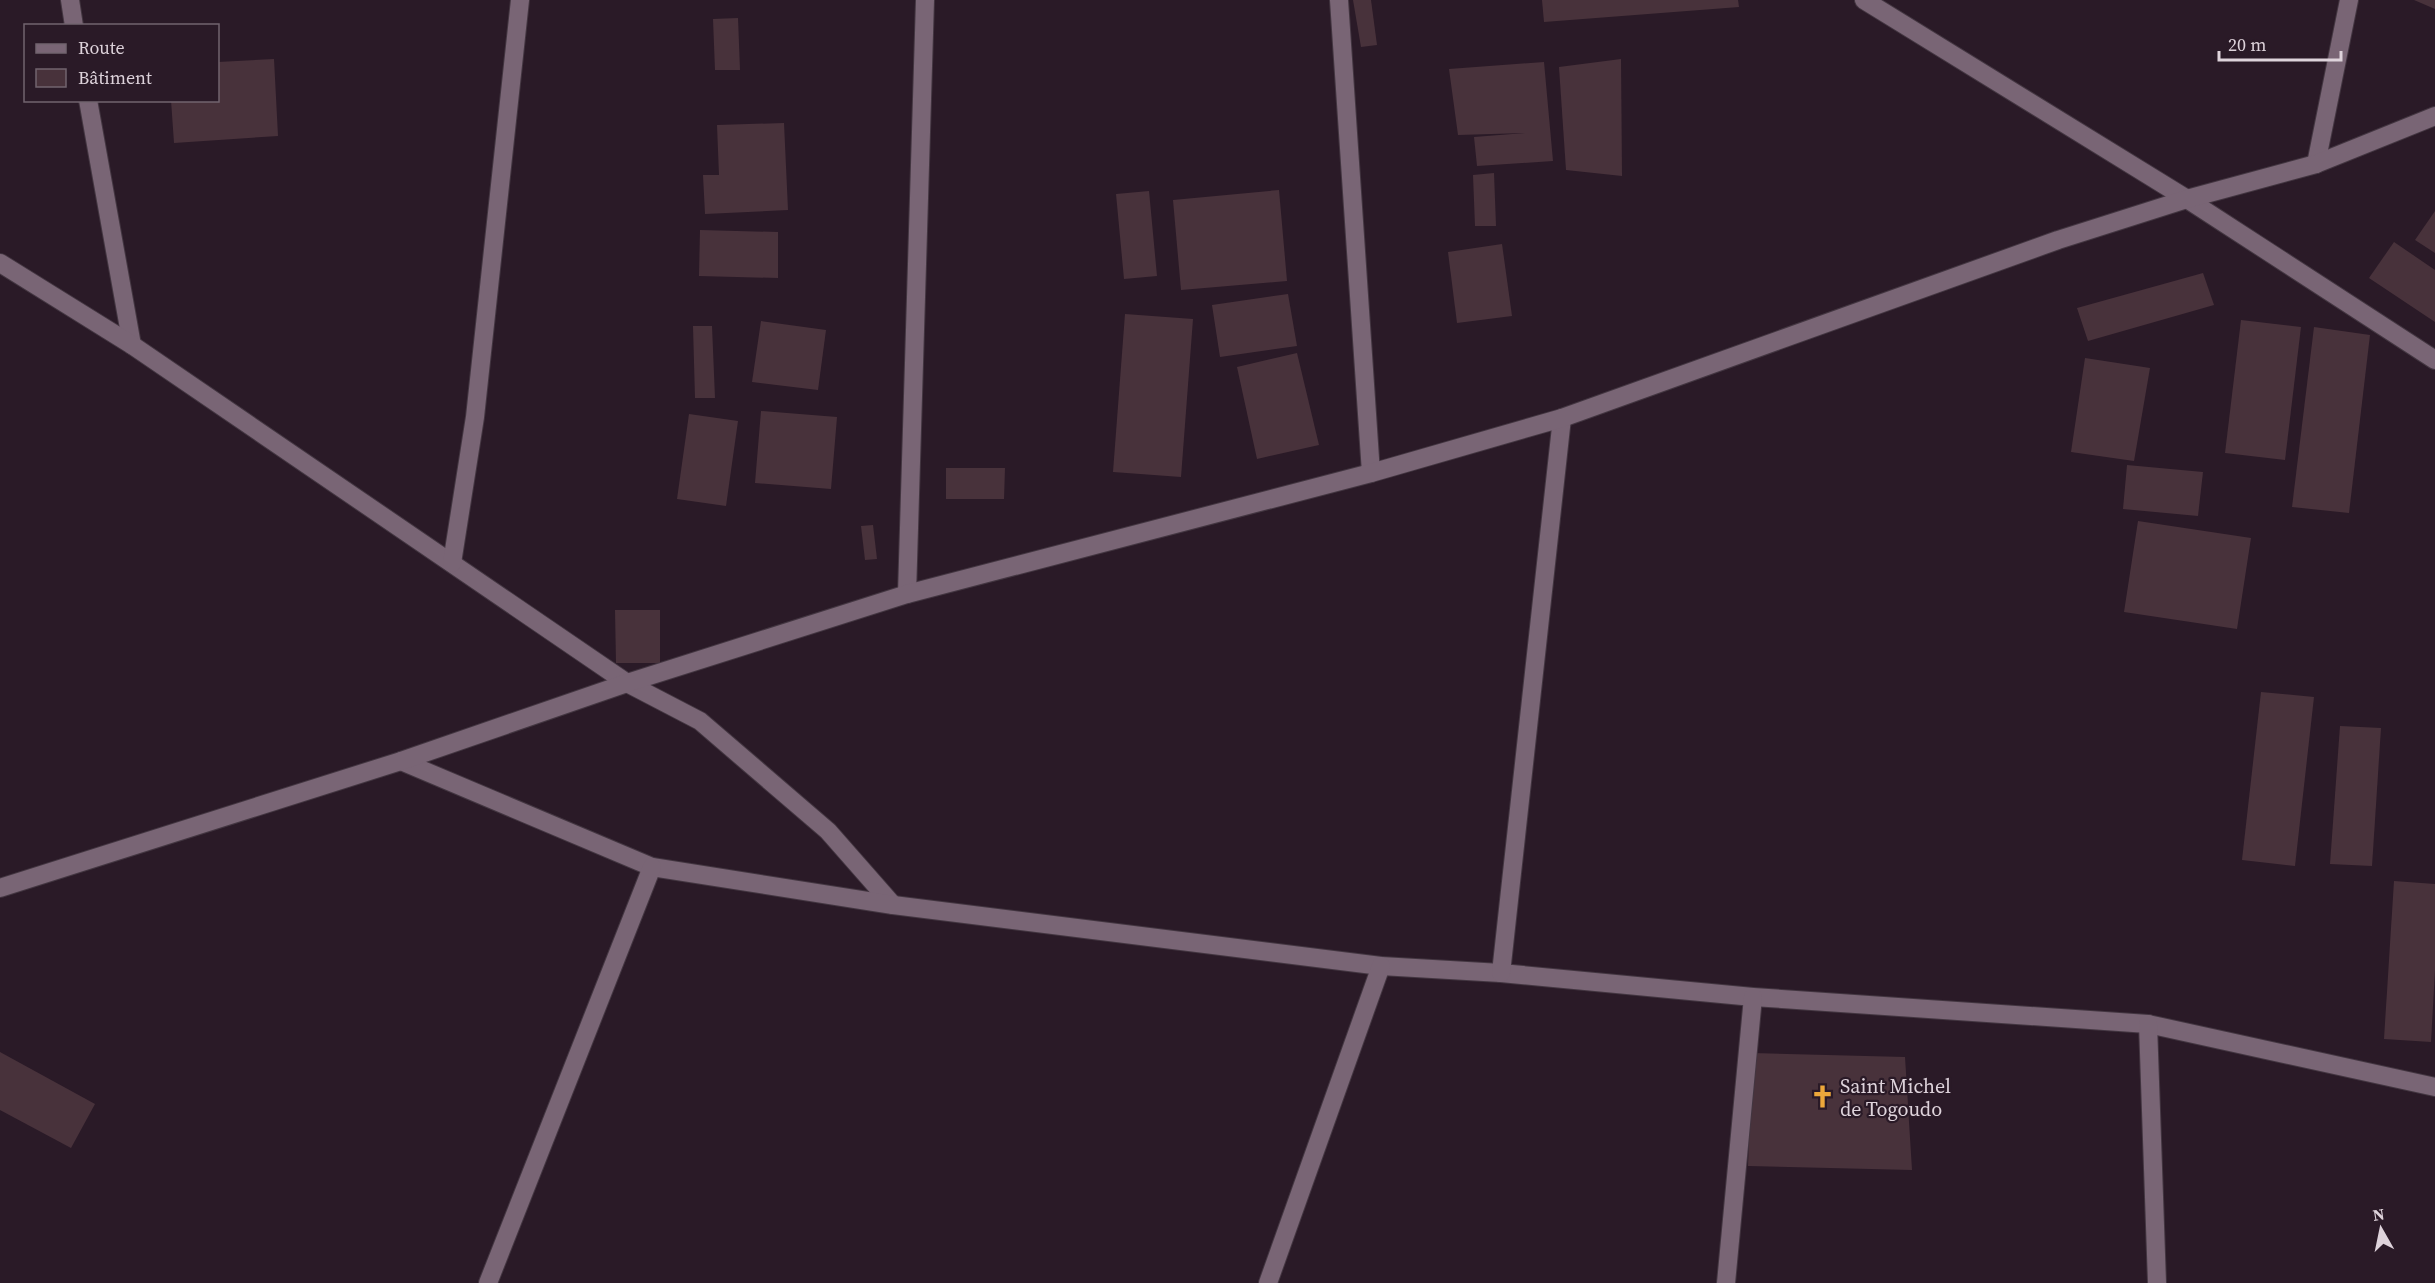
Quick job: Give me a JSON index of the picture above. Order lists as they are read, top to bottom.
{
  "places": {
    "church": ["Saint Michel de Togoudo"]
  },
  "legend": ["Route", "Bâtiment"],
  "scale_bar": "20 m",
  "north": "top"
}
